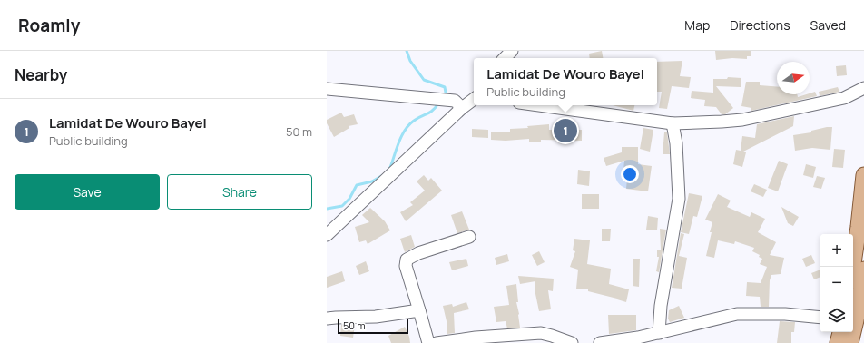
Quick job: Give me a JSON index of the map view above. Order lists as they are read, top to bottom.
{
  "scale_bar": "50 m",
  "north": "right",
  "page": {
    "header": "Roamly",
    "nav": ["Map", "Directions", "Saved"],
    "heading": "Nearby",
    "popup": ["Lamidat De Wouro Bayel", "Public building"],
    "list": [
      {
        "mark": "1",
        "name": "Lamidat De Wouro Bayel",
        "note": "Public building",
        "value": "50 m"
      }
    ],
    "pins": "1",
    "buttons": ["Save", "Share"],
    "map_buttons": ["+", "−"],
    "scale": "50 m"
  }
}
